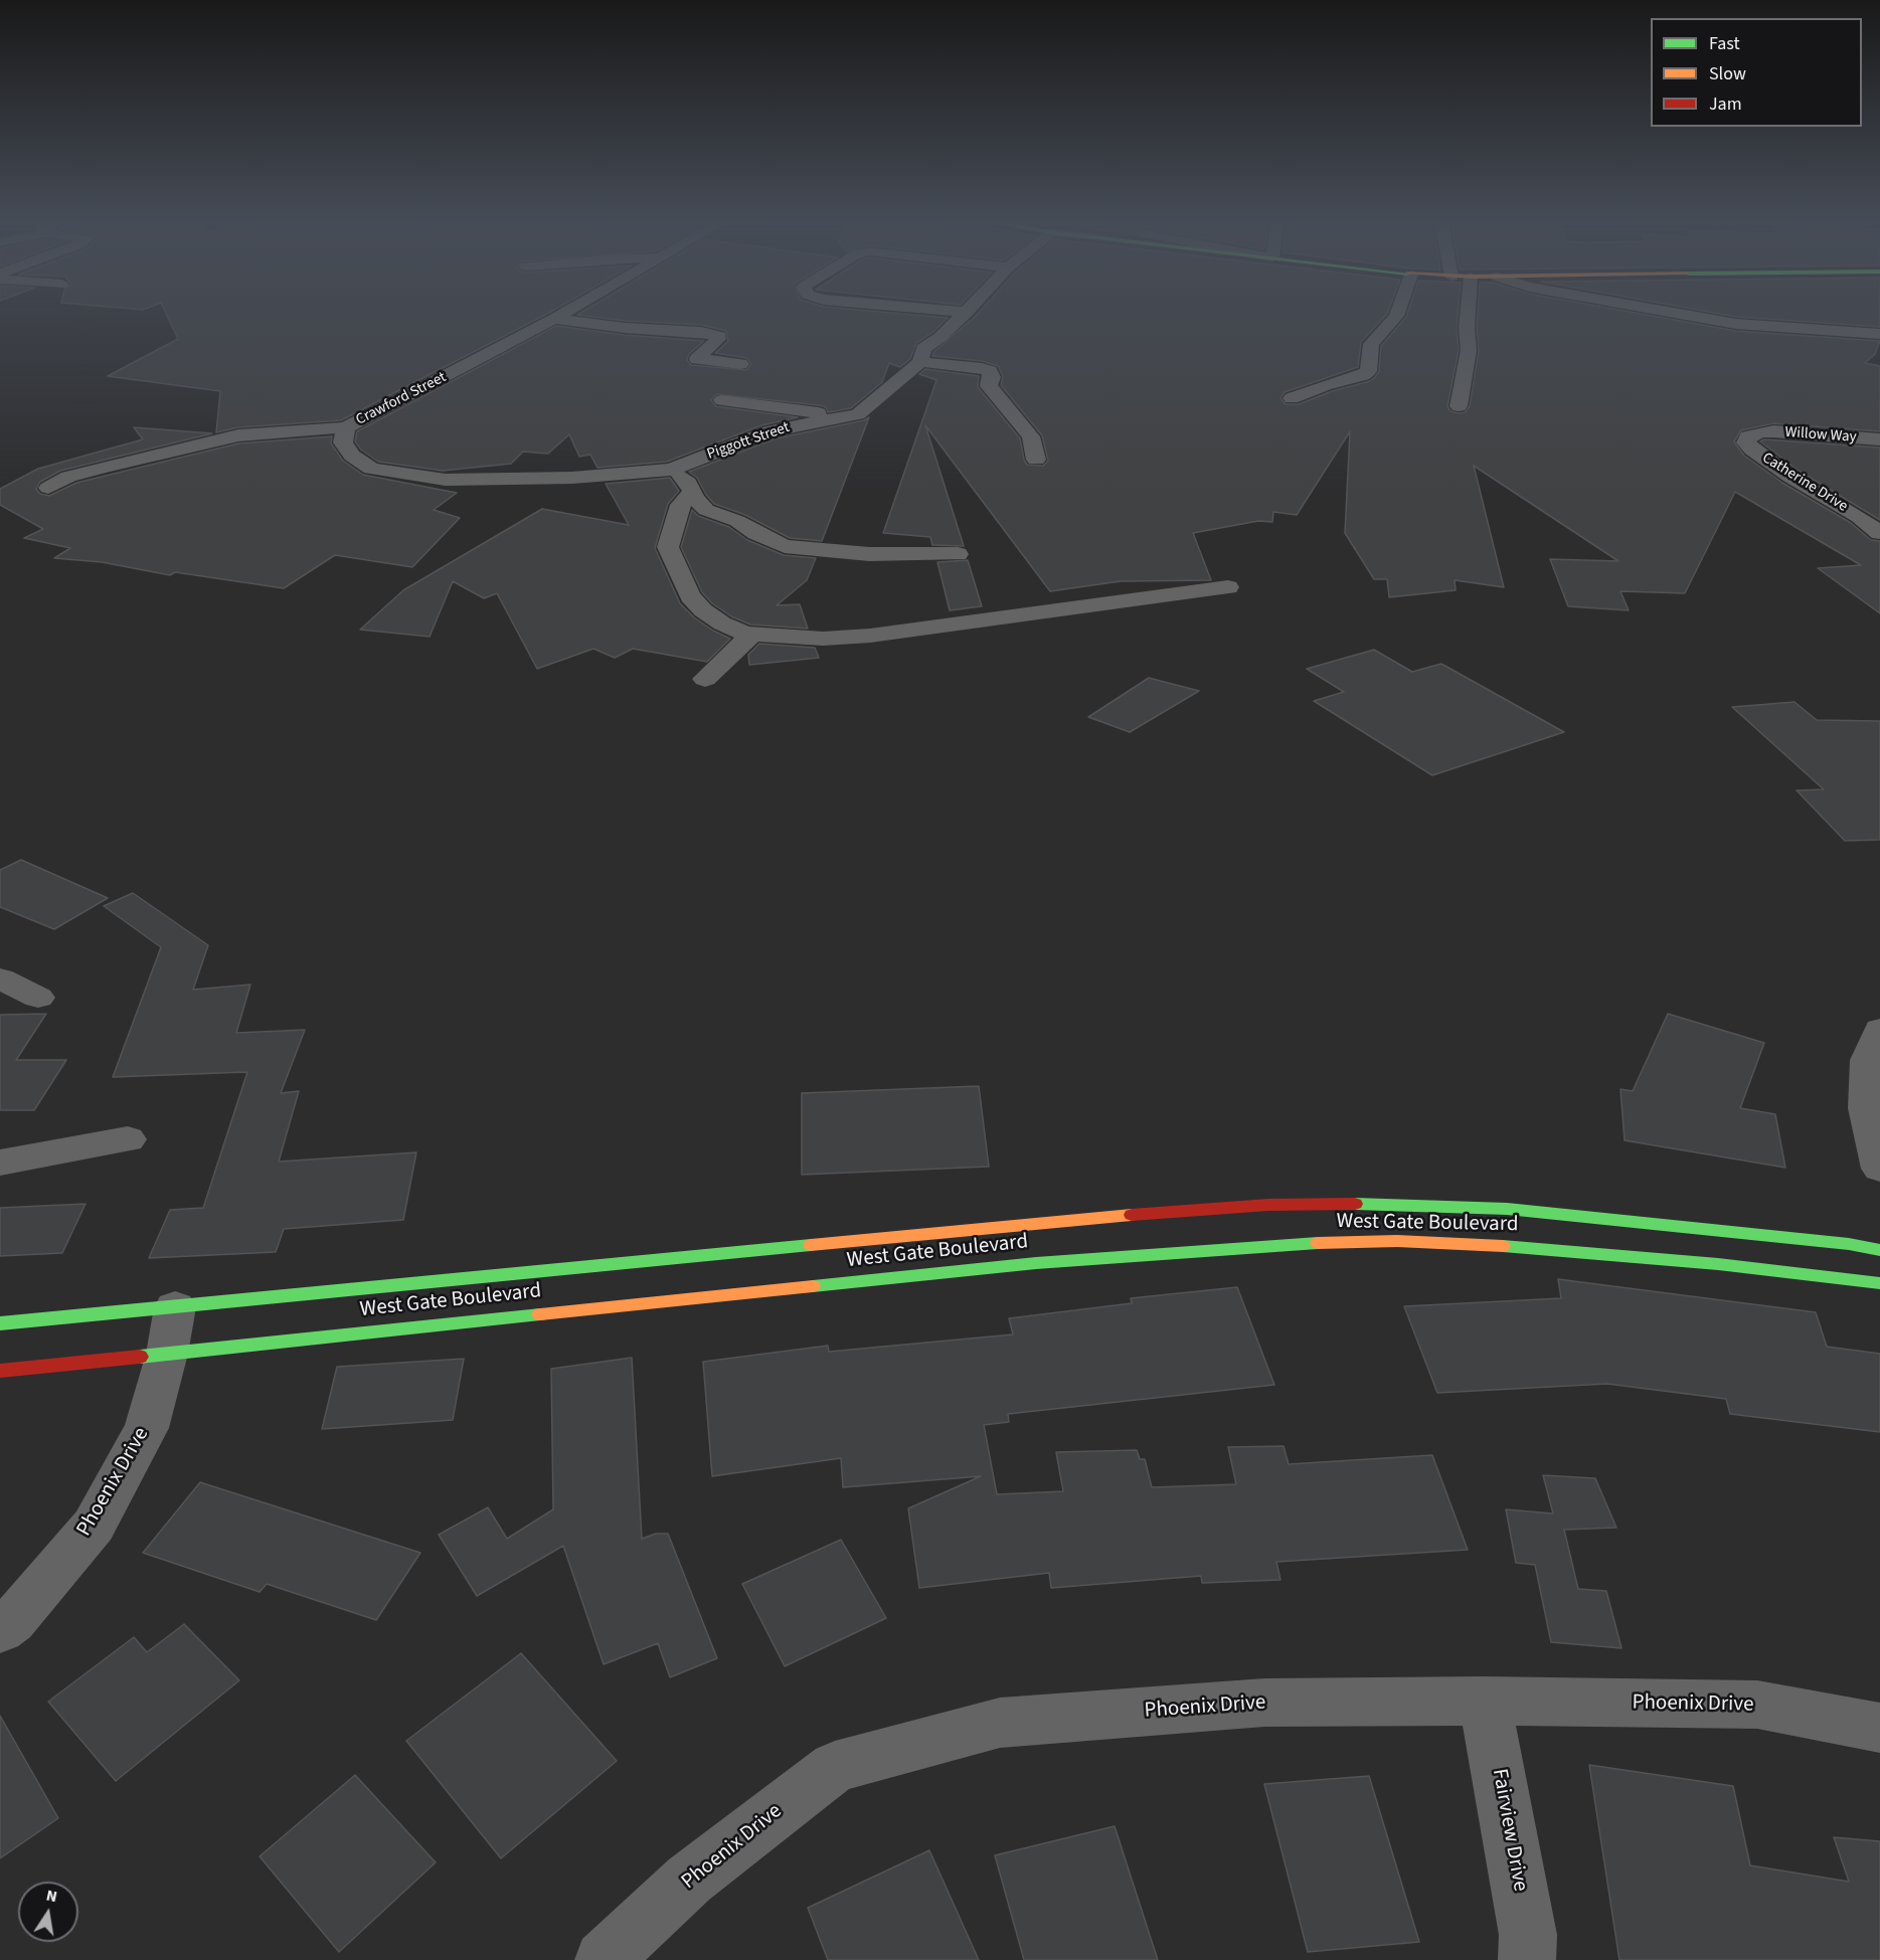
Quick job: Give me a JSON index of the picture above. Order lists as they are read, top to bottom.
{
  "streets": {
    "street": [
      "Crawford Street",
      "Willow Way",
      "Piggott Street",
      "Catherine Drive",
      "West Gate Boulevard",
      "Phoenix Drive",
      "Fairview Drive"
    ]
  },
  "crossings": [
    ["Crawford Street", "Piggott Street"],
    ["Willow Way", "Catherine Drive"],
    ["West Gate Boulevard", "Phoenix Drive"],
    ["Phoenix Drive", "Fairview Drive"]
  ],
  "legend": ["Fast", "Slow", "Jam"],
  "north": "top"
}
